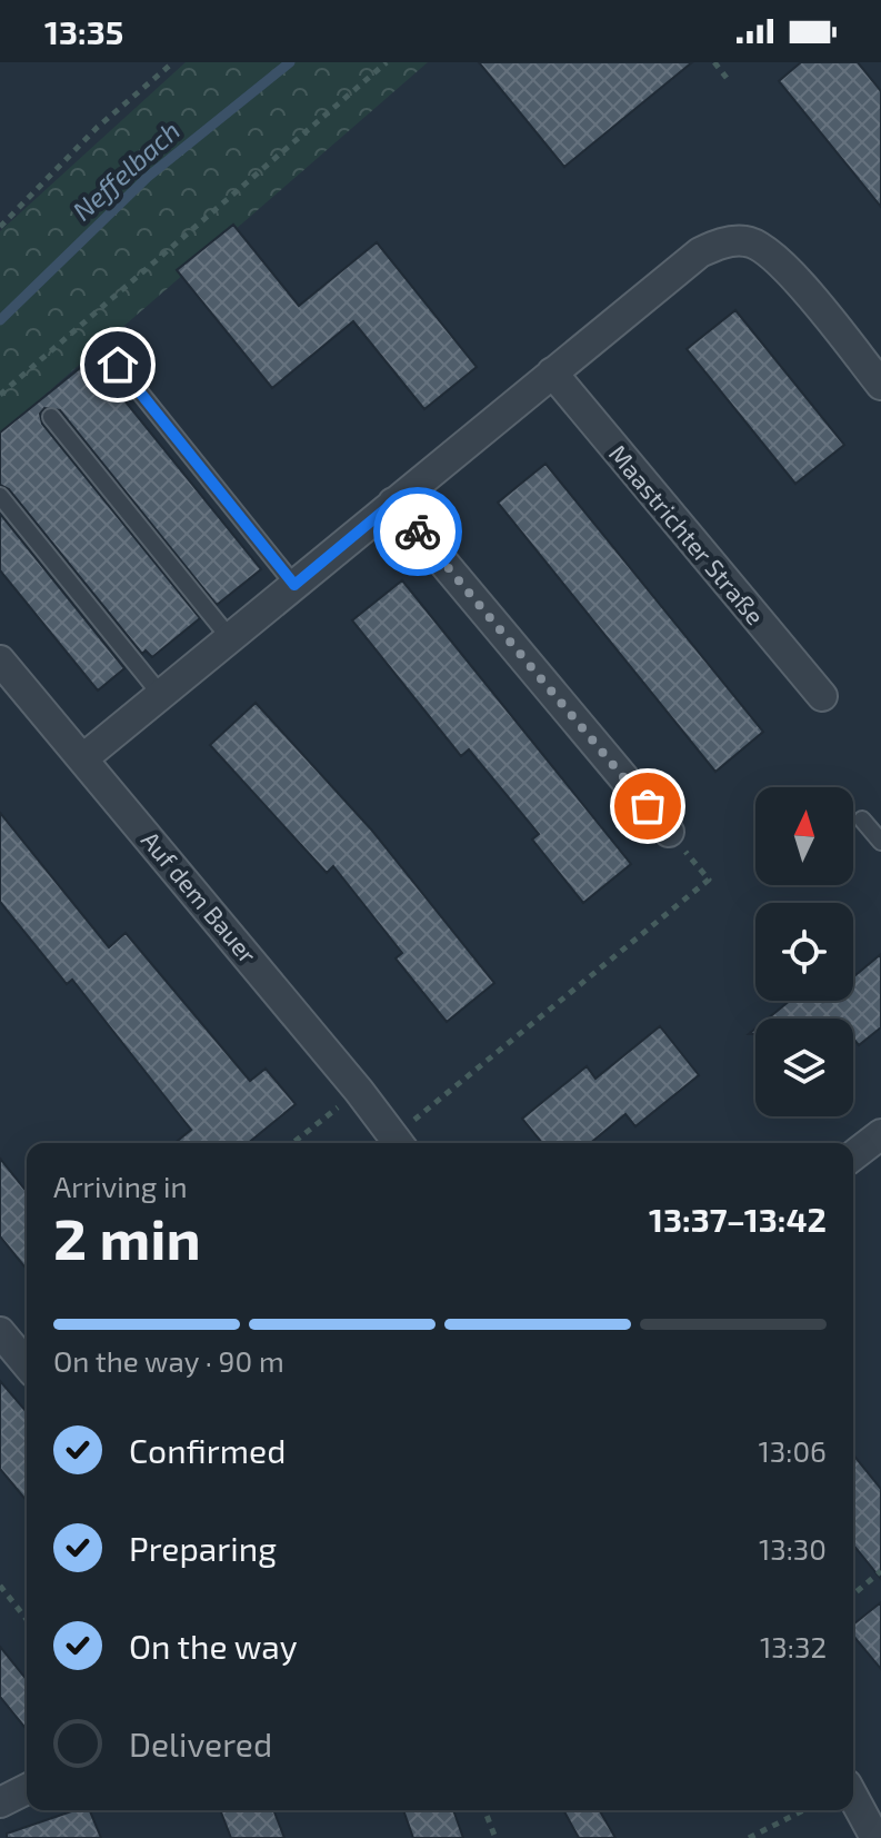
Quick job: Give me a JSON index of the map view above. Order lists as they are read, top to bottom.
{
  "streets": {
    "street": ["Maastrichter Straße", "Auf dem Bauer"]
  },
  "water": ["Neffelbach"],
  "north": "top",
  "page": {
    "status": "13:35",
    "heading": ["2 min", "Arriving in", "13:37–13:42"],
    "bar": "On the way · 90 m",
    "list": [
      ["Confirmed", "13:06"],
      ["Preparing", "13:30"],
      ["On the way", "13:32"],
      "Delivered"
    ]
  }
}
